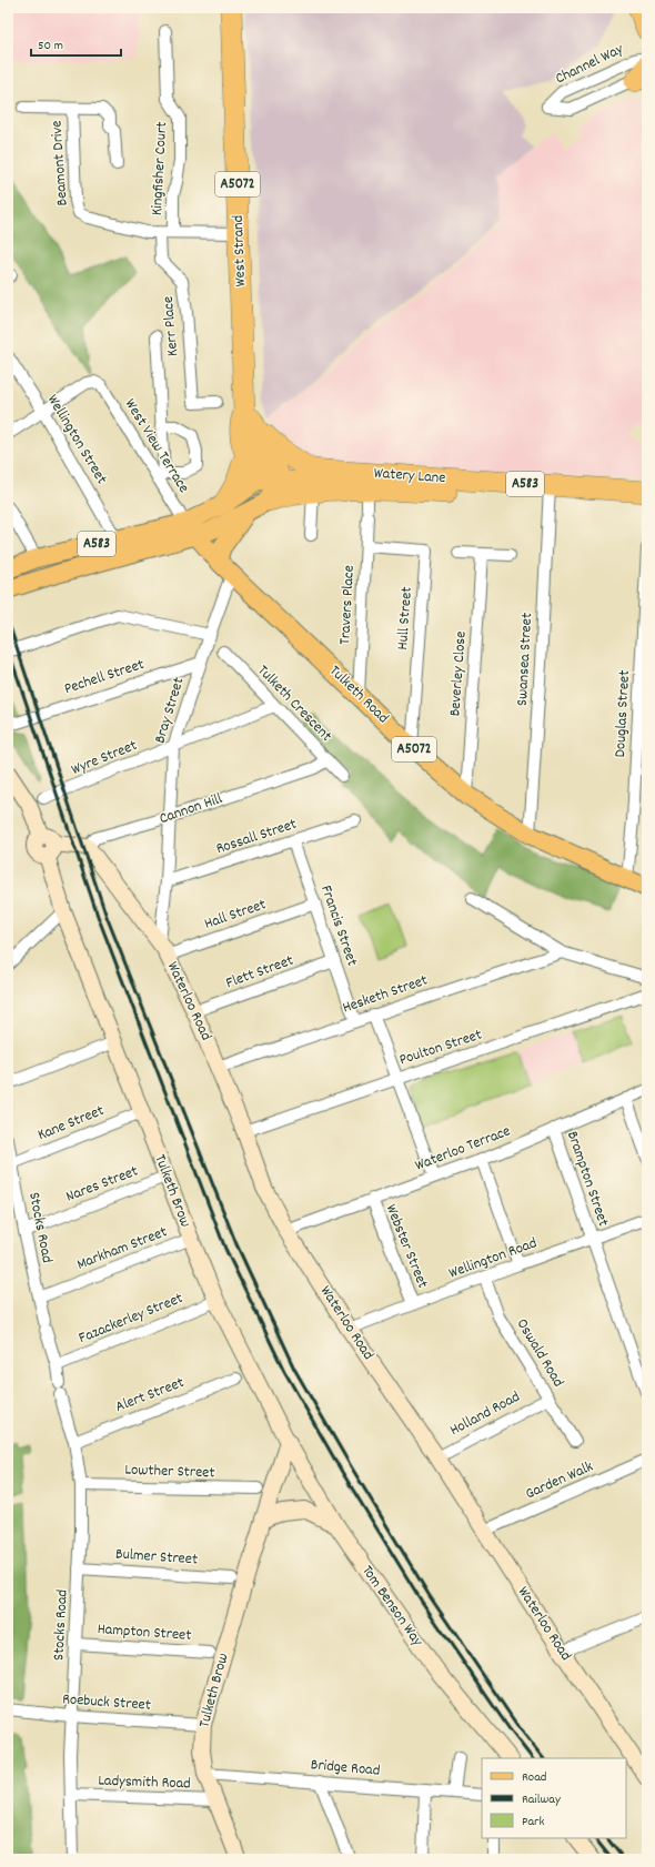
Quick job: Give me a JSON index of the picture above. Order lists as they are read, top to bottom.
{
  "streets": {
    "highway": [
      "A5072",
      "West Strand",
      "Watery Lane",
      "A583"
    ],
    "main road": ["Tulketh Road"],
    "street": [
      "Channel Way",
      "Beamont Drive",
      "Kingfisher Court",
      "Kerr Place",
      "Wellington Street",
      "West View Terrace",
      "Travers Place",
      "Hull Street",
      "Swansea Street",
      "Beverley Close",
      "Pechell Street",
      "Tulketh Crescent",
      "Bray Street",
      "Douglas Street",
      "Wyre Street",
      "Cannon Hill",
      "Rossall Street",
      "Hall Street",
      "Francis Street",
      "Flett Street",
      "Hesketh Street",
      "Waterloo Road",
      "Poulton Street",
      "Kane Street",
      "Waterloo Terrace",
      "Brampton Street",
      "Nares Street",
      "Tulketh Brow",
      "Stocks Road",
      "Webster Street",
      "Markham Street",
      "Wellington Road",
      "Fazackerley Street",
      "Oswald Road",
      "Alert Street",
      "Holland Road",
      "Lowther Street",
      "Garden Walk",
      "Bulmer Street",
      "Tom Benson Way",
      "Hampton Street",
      "Roebuck Street",
      "Bridge Road",
      "Ladysmith Road"
    ]
  },
  "crossings": [
    ["Beamont Drive", "Kingfisher Court"],
    ["Beamont Drive", "West Strand"],
    ["Beamont Drive", "Kerr Place"],
    ["A5072", "A583"],
    ["A5072", "Tulketh Road"],
    ["West Strand", "Watery Lane"],
    ["Wellington Street", "West View Terrace"],
    ["Wellington Street", "A583"],
    ["West View Terrace", "Watery Lane"],
    ["West View Terrace", "A583"],
    ["West View Terrace", "Tulketh Road"],
    ["Watery Lane", "A583"],
    ["Watery Lane", "Travers Place"],
    ["Watery Lane", "Swansea Street"],
    ["Watery Lane", "Tulketh Road"],
    ["A583", "Tulketh Road"],
    ["Travers Place", "Hull Street"],
    ["Travers Place", "Tulketh Road"],
    ["Hull Street", "Tulketh Road"],
    ["Swansea Street", "Tulketh Road"],
    ["Beverley Close", "Tulketh Road"],
    ["Pechell Street", "Bray Street"],
    ["Tulketh Road", "Bray Street"],
    ["Tulketh Road", "Douglas Street"],
    ["Tulketh Crescent", "Wyre Street"],
    ["Tulketh Crescent", "Cannon Hill"],
    ["Bray Street", "Wyre Street"],
    ["Bray Street", "Cannon Hill"],
    ["Bray Street", "Rossall Street"],
    ["Bray Street", "Hall Street"],
    ["Bray Street", "Waterloo Road"],
    ["Cannon Hill", "Waterloo Road"],
    ["Rossall Street", "Francis Street"],
    ["Hall Street", "Francis Street"],
    ["Hall Street", "Waterloo Road"],
    ["Francis Street", "Flett Street"],
    ["Francis Street", "Hesketh Street"],
    ["Flett Street", "Waterloo Road"],
    ["Hesketh Street", "Waterloo Road"],
    ["Waterloo Road", "Poulton Street"],
    ["Waterloo Road", "Waterloo Terrace"],
    ["Waterloo Road", "Wellington Road"],
    ["Waterloo Road", "Holland Road"],
    ["Waterloo Road", "Garden Walk"],
    ["Kane Street", "Tulketh Brow"],
    ["Kane Street", "Stocks Road"],
    ["Waterloo Terrace", "Brampton Street"],
    ["Waterloo Terrace", "Webster Street"],
    ["Brampton Street", "Wellington Road"],
    ["Nares Street", "Tulketh Brow"],
    ["Nares Street", "Stocks Road"],
    ["Tulketh Brow", "Markham Street"],
    ["Tulketh Brow", "Fazackerley Street"],
    ["Tulketh Brow", "Tom Benson Way"],
    ["Tulketh Brow", "Roebuck Street"],
    ["Tulketh Brow", "Bridge Road"],
    ["Tulketh Brow", "Ladysmith Road"],
    ["Stocks Road", "Markham Street"],
    ["Stocks Road", "Fazackerley Street"],
    ["Stocks Road", "Alert Street"],
    ["Stocks Road", "Lowther Street"],
    ["Stocks Road", "Bulmer Street"],
    ["Stocks Road", "Hampton Street"],
    ["Stocks Road", "Roebuck Street"],
    ["Stocks Road", "Ladysmith Road"],
    ["Webster Street", "Wellington Road"],
    ["Wellington Road", "Oswald Road"],
    ["Oswald Road", "Holland Road"]
  ],
  "legend": ["Road", "Railway", "Park"],
  "scale_bar": "50 m"
}
